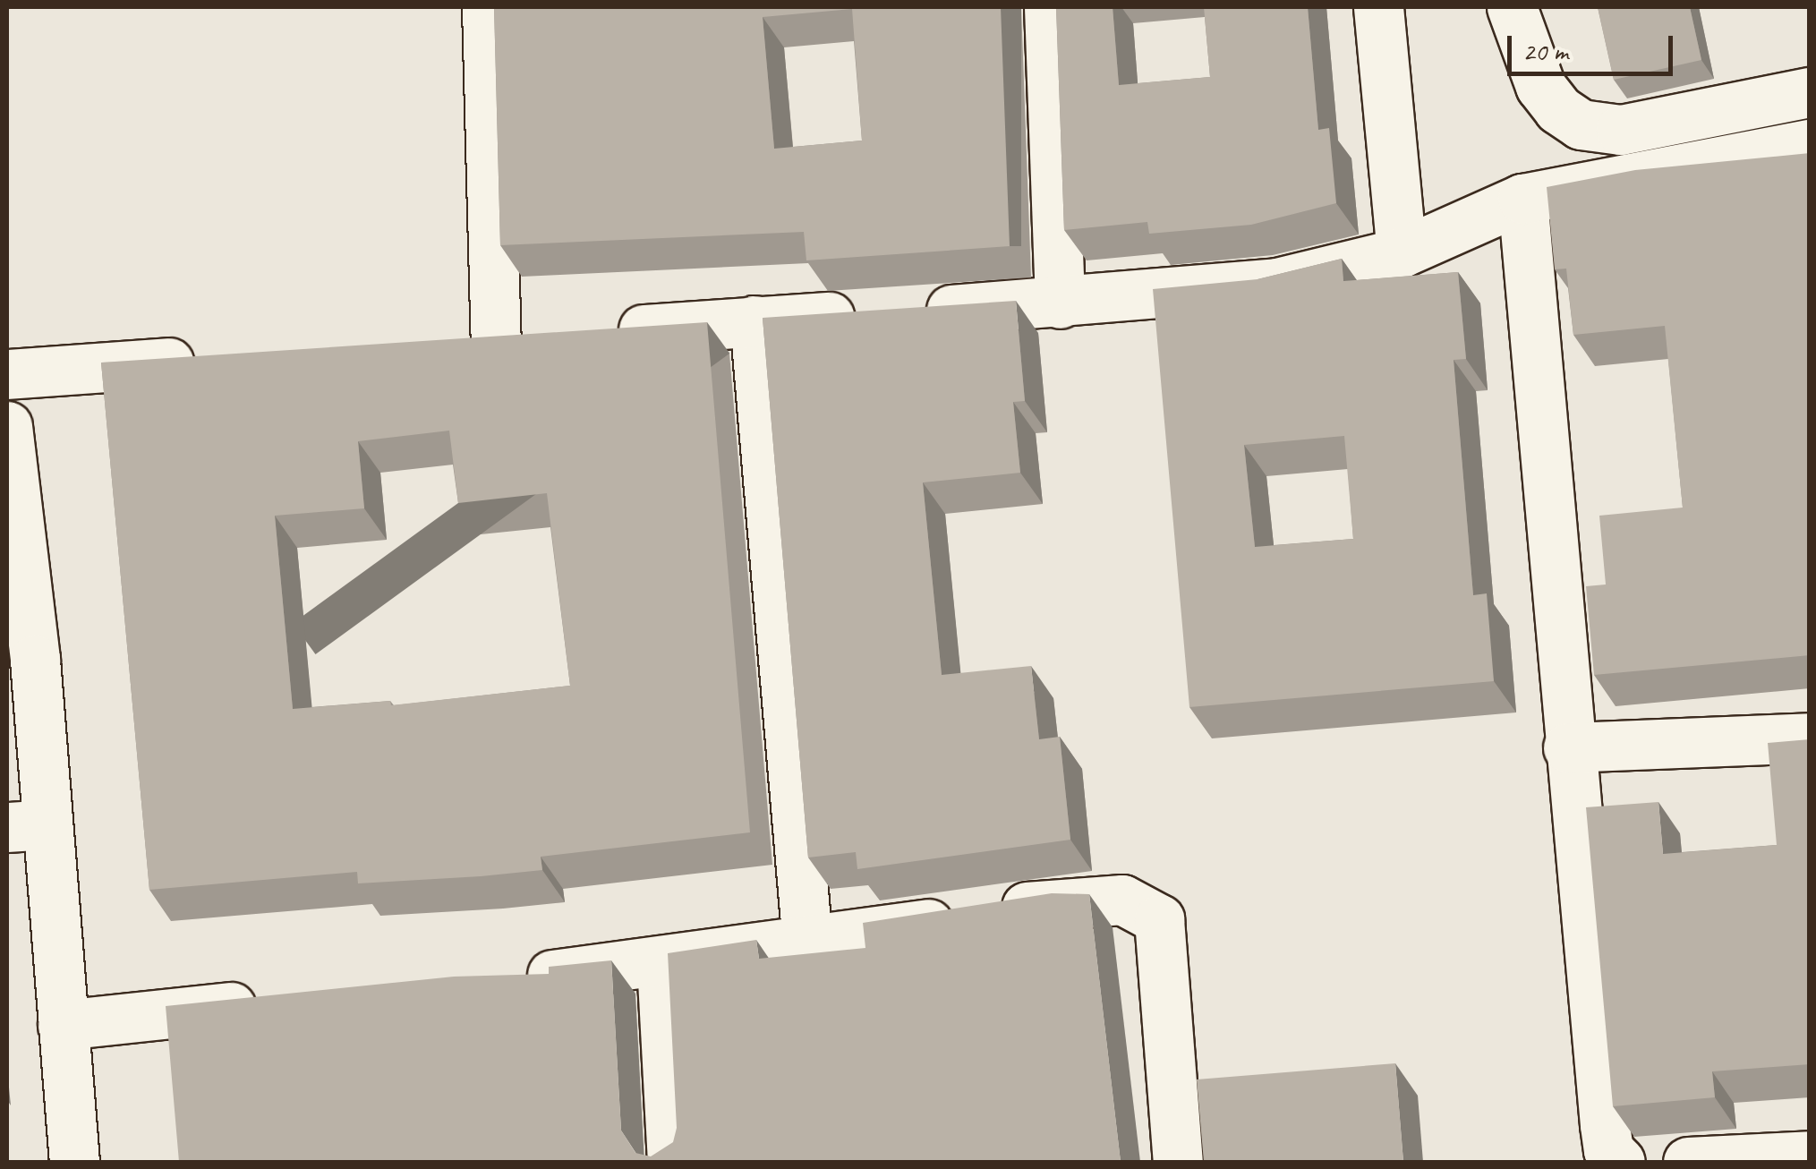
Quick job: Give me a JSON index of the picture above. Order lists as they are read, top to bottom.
{
  "scale_bar": "20 m"
}
